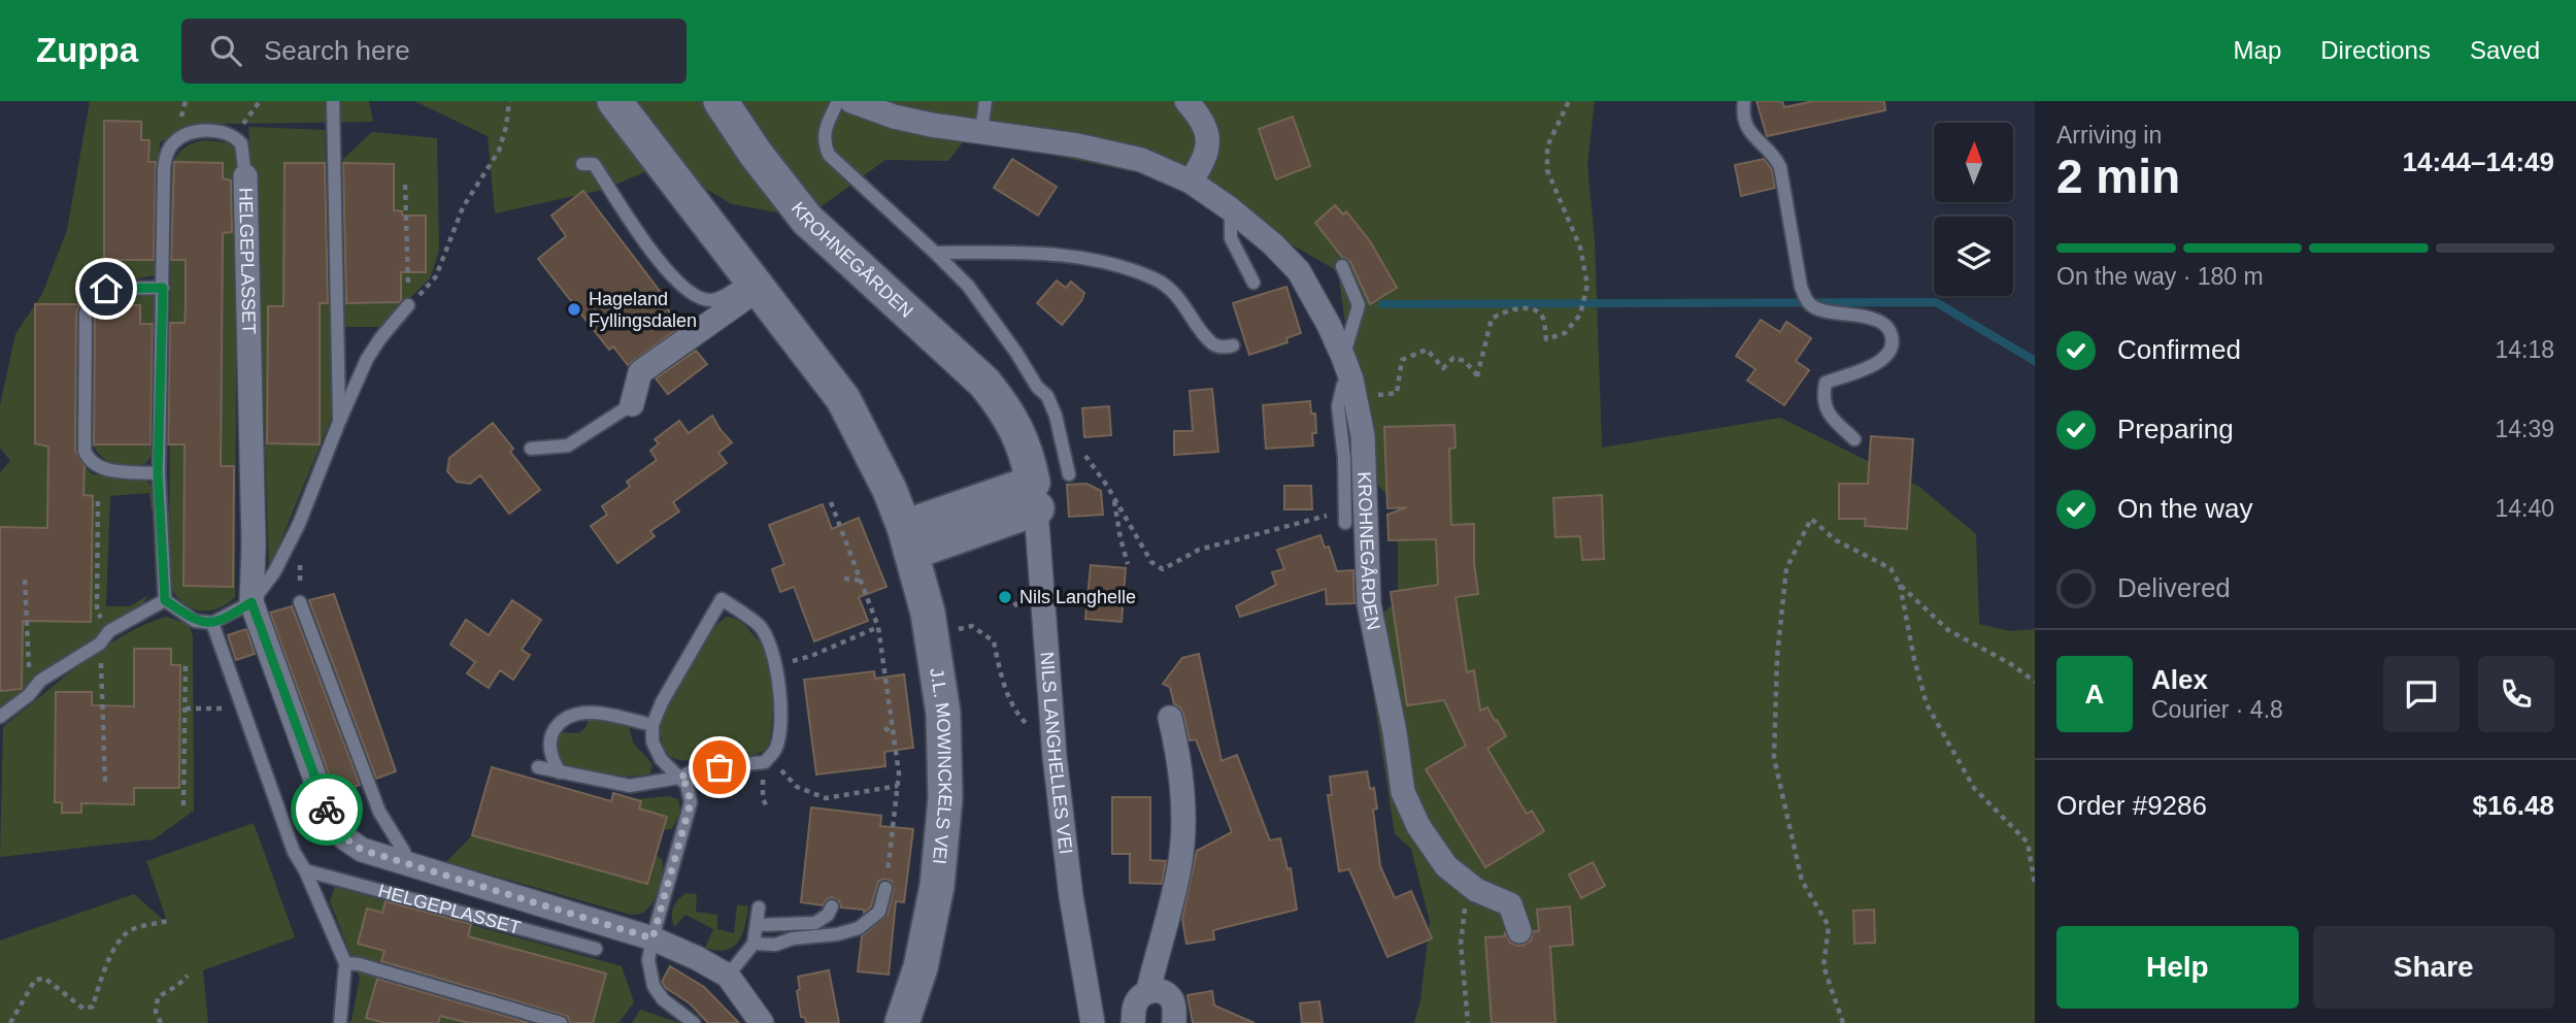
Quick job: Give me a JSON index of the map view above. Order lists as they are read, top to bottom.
{
  "streets": {
    "main road": ["KROHNEGÅRDEN", "J.L. MOWINCKELS VEI"],
    "street": ["HELGEPLASSET", "NILS LANGHELLES VEI"]
  },
  "crossings": [
    ["KROHNEGÅRDEN", "NILS LANGHELLES VEI"]
  ],
  "places": ["Hageland Fyllingsdalen", "Nils Langhelle"],
  "north": "top",
  "page": {
    "header": "Zuppa",
    "search": "Search here",
    "nav": ["Map", "Directions", "Saved"],
    "heading": ["2 min", "Arriving in", "14:44–14:49"],
    "panel": [
      "Alex",
      "Courier · 4.8",
      "Order #9286",
      "$16.48"
    ],
    "bar": "On the way · 180 m",
    "list": [
      ["Confirmed", "14:18"],
      ["Preparing", "14:39"],
      ["On the way", "14:40"],
      "Delivered"
    ],
    "round": "A",
    "buttons": ["Help", "Share"]
  }
}
